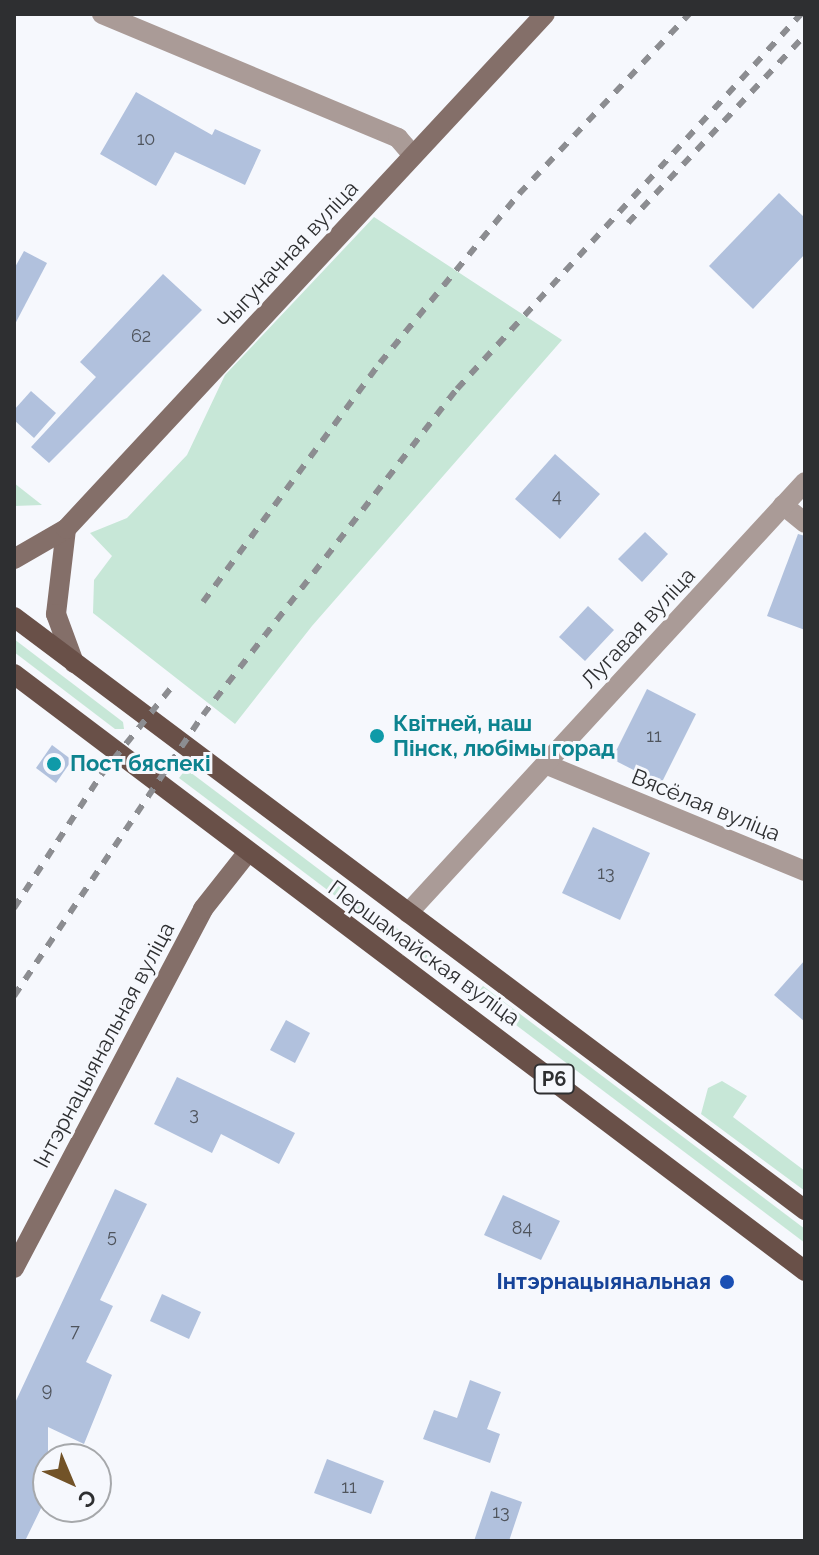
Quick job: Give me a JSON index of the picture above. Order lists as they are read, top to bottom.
{
  "streets": {
    "main road": ["Першамайская вуліца", "Р6"],
    "street": [
      "Чыгуначная вуліца",
      "Лугавая вуліца",
      "Вясёлая вуліца",
      "Інтэрнацыянальная вуліца"
    ]
  },
  "crossings": [
    ["Лугавая вуліца", "Вясёлая вуліца"],
    ["Лугавая вуліца", "Першамайская вуліца"],
    ["Першамайская вуліца", "Інтэрнацыянальная вуліца"]
  ],
  "places": ["Квітней, наш Пінск, любімы горад", "Пост бяспекі", "Інтэрнацыянальная"],
  "house_numbers": [
    "10",
    "62",
    "4",
    "11",
    "13",
    "3",
    "84",
    "5",
    "7",
    "9",
    "11",
    "13"
  ],
  "north": "bottom right"
}
